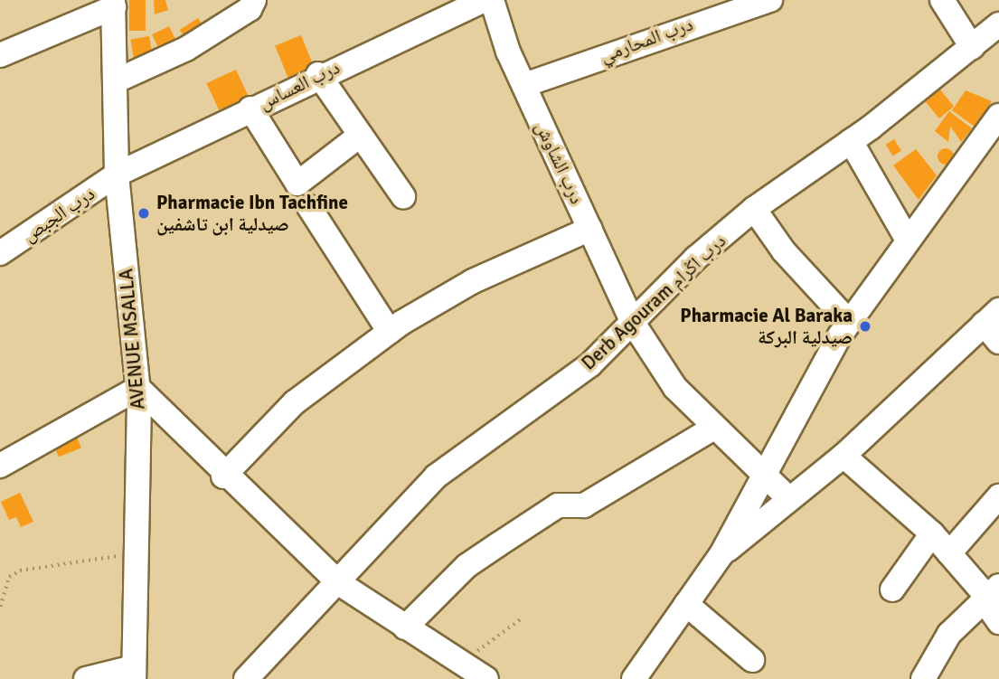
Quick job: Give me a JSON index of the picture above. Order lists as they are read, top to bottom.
{
  "streets": {
    "street": [
      "درب المحارمي",
      "درب العساس",
      "درب الشاوش",
      "درب الجبص",
      "Derb Agouram درب اڭرام",
      "AVENUE MSALLA"
    ]
  },
  "crossings": [
    ["درب المحارمي", "درب الشاوش"],
    ["درب العساس", "درب الجبص"],
    ["درب العساس", "AVENUE MSALLA"],
    ["درب الشاوش", "Derb Agouram درب اڭرام"],
    ["درب الجبص", "AVENUE MSALLA"]
  ],
  "places": ["Pharmacie Ibn Tachfine صيدلية ابن تاشفين", "Pharmacie Al Baraka صيدلية البركة"]
}
